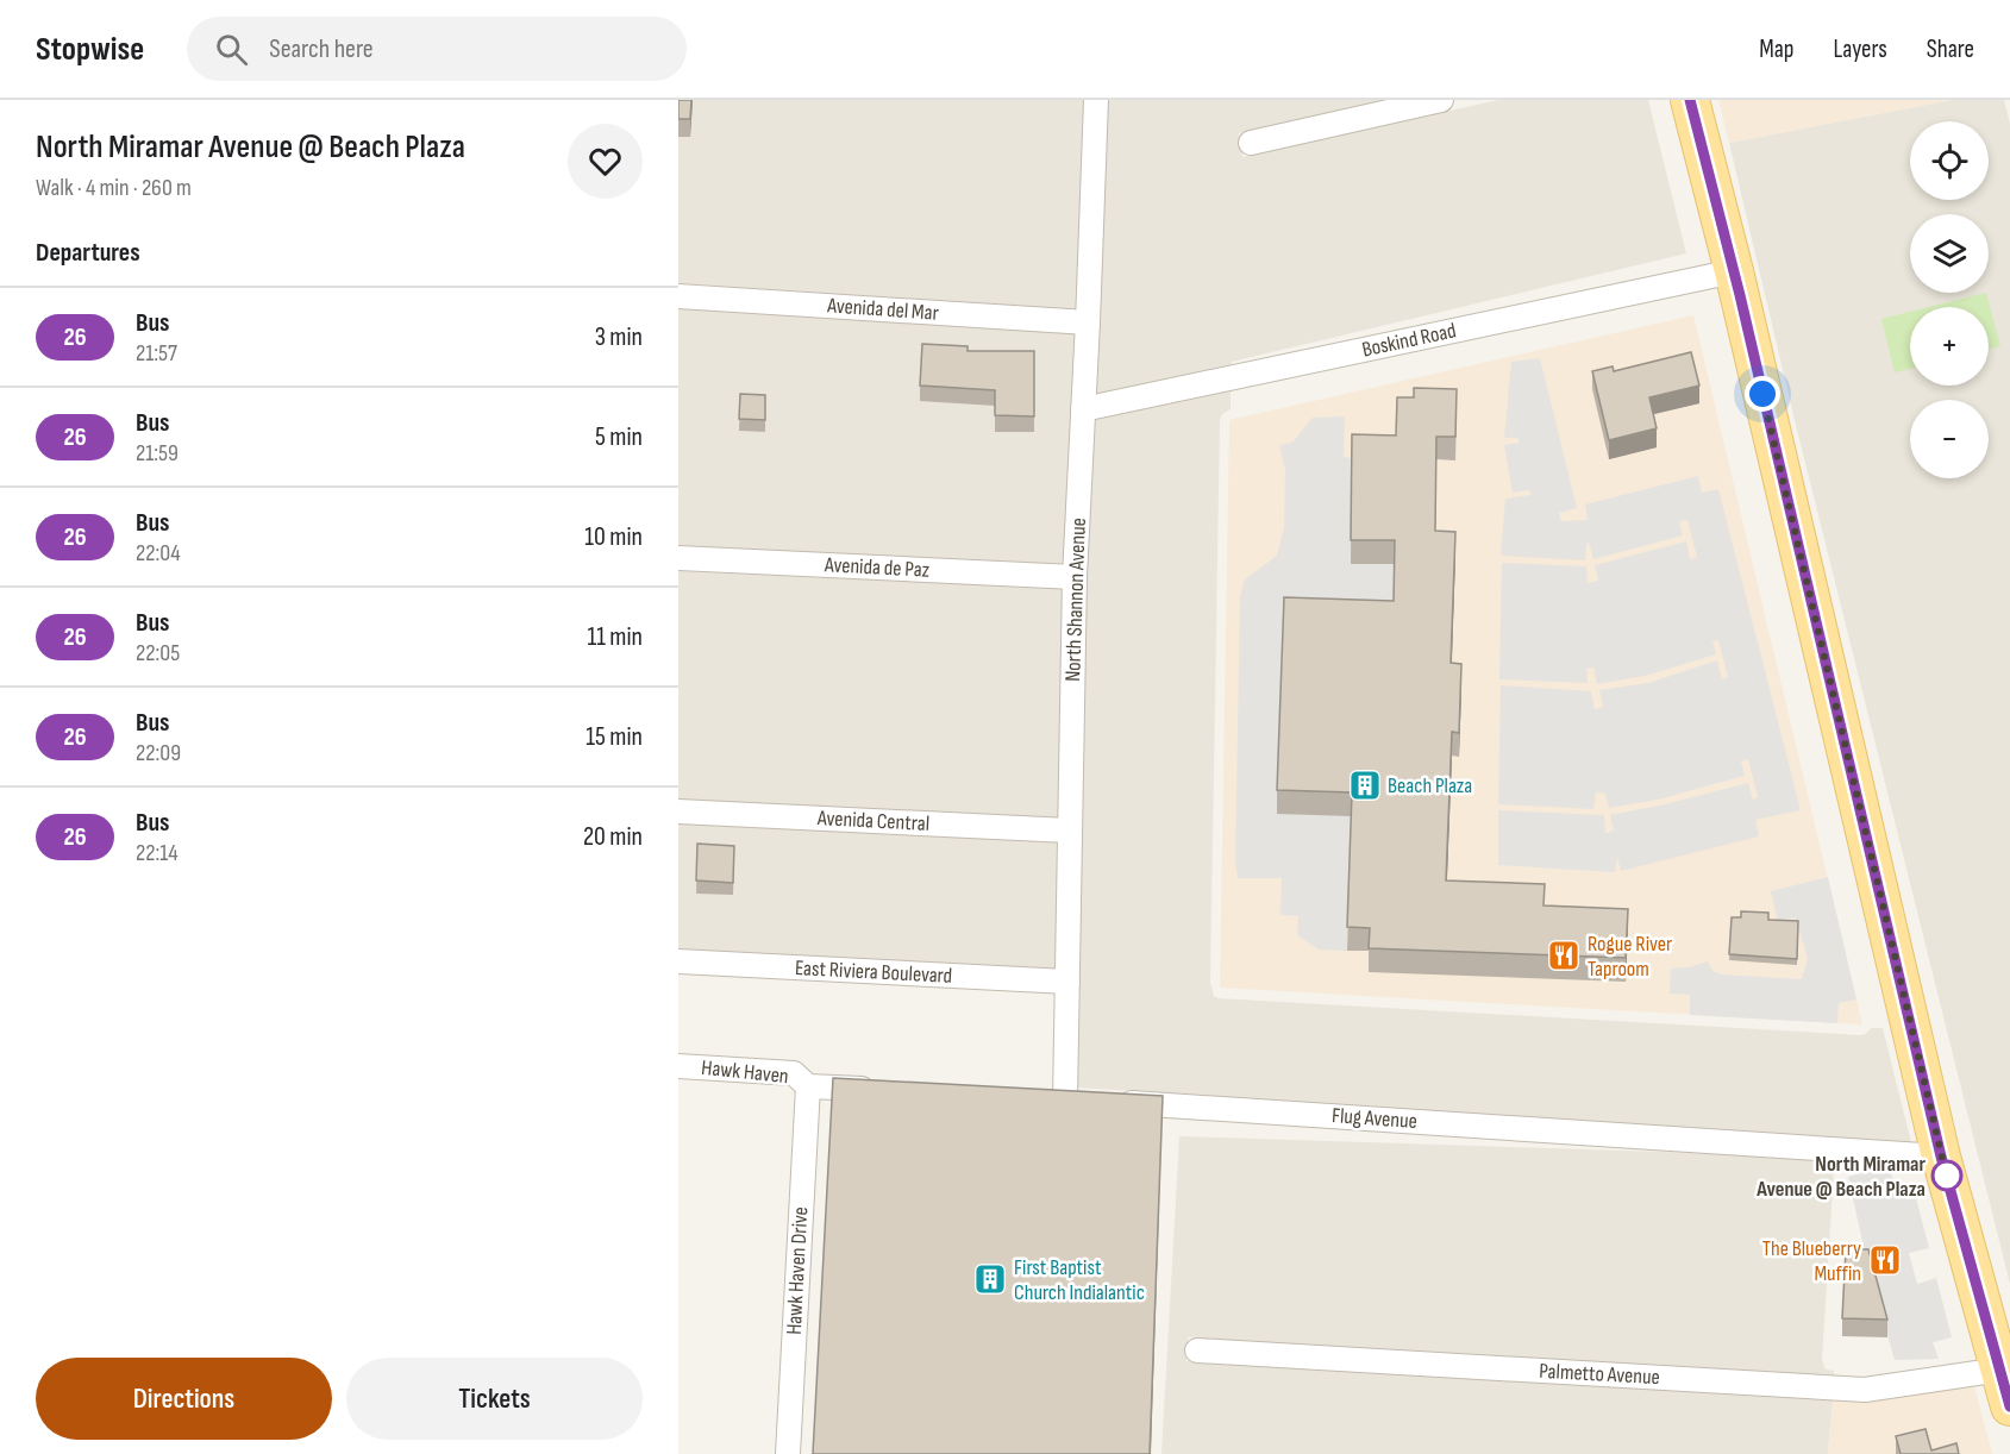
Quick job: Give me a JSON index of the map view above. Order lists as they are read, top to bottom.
{
  "streets": {
    "street": [
      "Avenida del Mar",
      "Boskind Road",
      "Avenida de Paz",
      "North Shannon Avenue",
      "Avenida Central",
      "East Riviera Boulevard",
      "Hawk Haven",
      "Flug Avenue",
      "Hawk Haven Drive",
      "Palmetto Avenue"
    ]
  },
  "crossings": [
    ["Avenida del Mar", "North Shannon Avenue"],
    ["Boskind Road", "North Shannon Avenue"],
    ["Avenida de Paz", "North Shannon Avenue"],
    ["North Shannon Avenue", "Avenida Central"],
    ["North Shannon Avenue", "East Riviera Boulevard"],
    ["North Shannon Avenue", "Flug Avenue"],
    ["Hawk Haven", "Hawk Haven Drive"]
  ],
  "places": {
    "building": ["Beach Plaza", "First Baptist Church Indialantic"],
    "restaurant": ["Rogue River Taproom", "The Blueberry Muffin"],
    "other": ["North Miramar Avenue @ Beach Plaza"]
  },
  "lines": ["bus line 26"],
  "page": {
    "header": "Stopwise",
    "search": "Search here",
    "nav": ["Map", "Layers", "Share"],
    "heading": [
      ["North Miramar Avenue @ Beach Plaza", "Walk · 4 min · 260 m"],
      "Departures"
    ],
    "map_buttons": ["+", "−"],
    "list": [
      {
        "mark": "26",
        "name": "Bus",
        "note": "21:57",
        "value": "3 min"
      },
      {
        "mark": "26",
        "name": "Bus",
        "note": "21:59",
        "value": "5 min"
      },
      {
        "mark": "26",
        "name": "Bus",
        "note": "22:04",
        "value": "10 min"
      },
      {
        "mark": "26",
        "name": "Bus",
        "note": "22:05",
        "value": "11 min"
      },
      {
        "mark": "26",
        "name": "Bus",
        "note": "22:09",
        "value": "15 min"
      },
      {
        "mark": "26",
        "name": "Bus",
        "note": "22:14",
        "value": "20 min"
      }
    ],
    "buttons": ["Directions", "Tickets"]
  }
}
